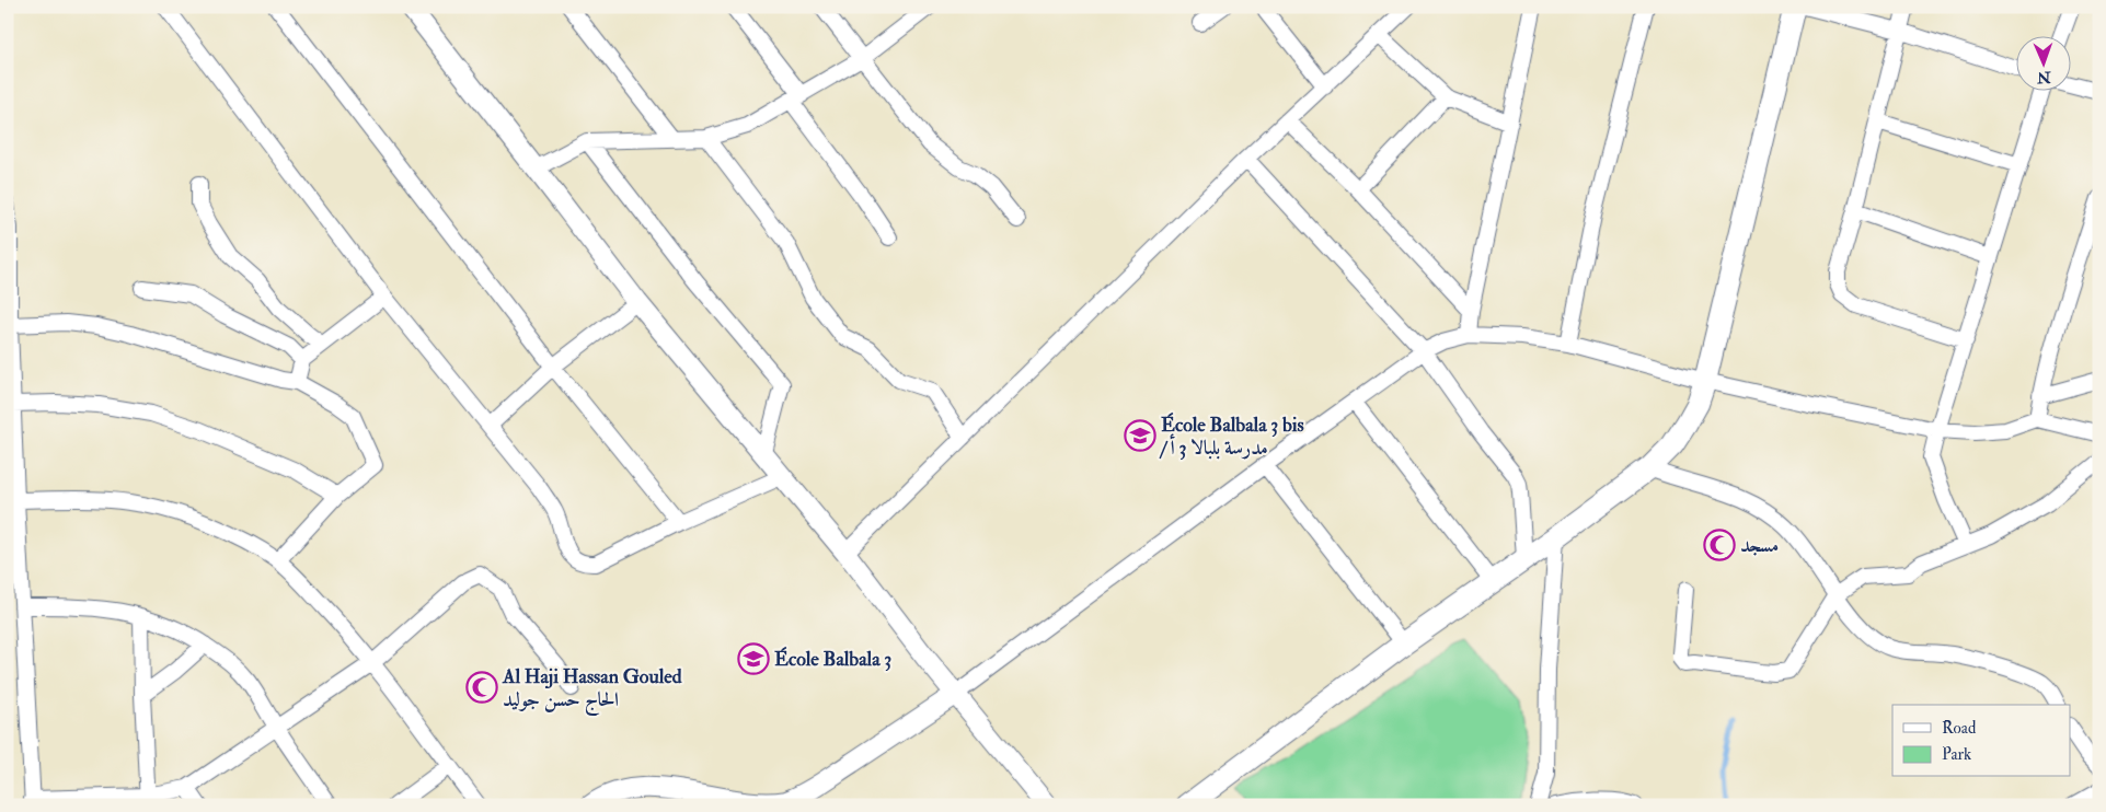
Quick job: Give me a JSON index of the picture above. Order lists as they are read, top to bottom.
{
  "places": {
    "school or university": ["École Balbala 3 bis / مدرسة بلبالا 3 أ", "École Balbala 3"],
    "mosque": ["مسجد", "Al Haji Hassan Gouled الحاج حسن جوليد"]
  },
  "legend": ["Road", "Park"],
  "north": "bottom"
}
